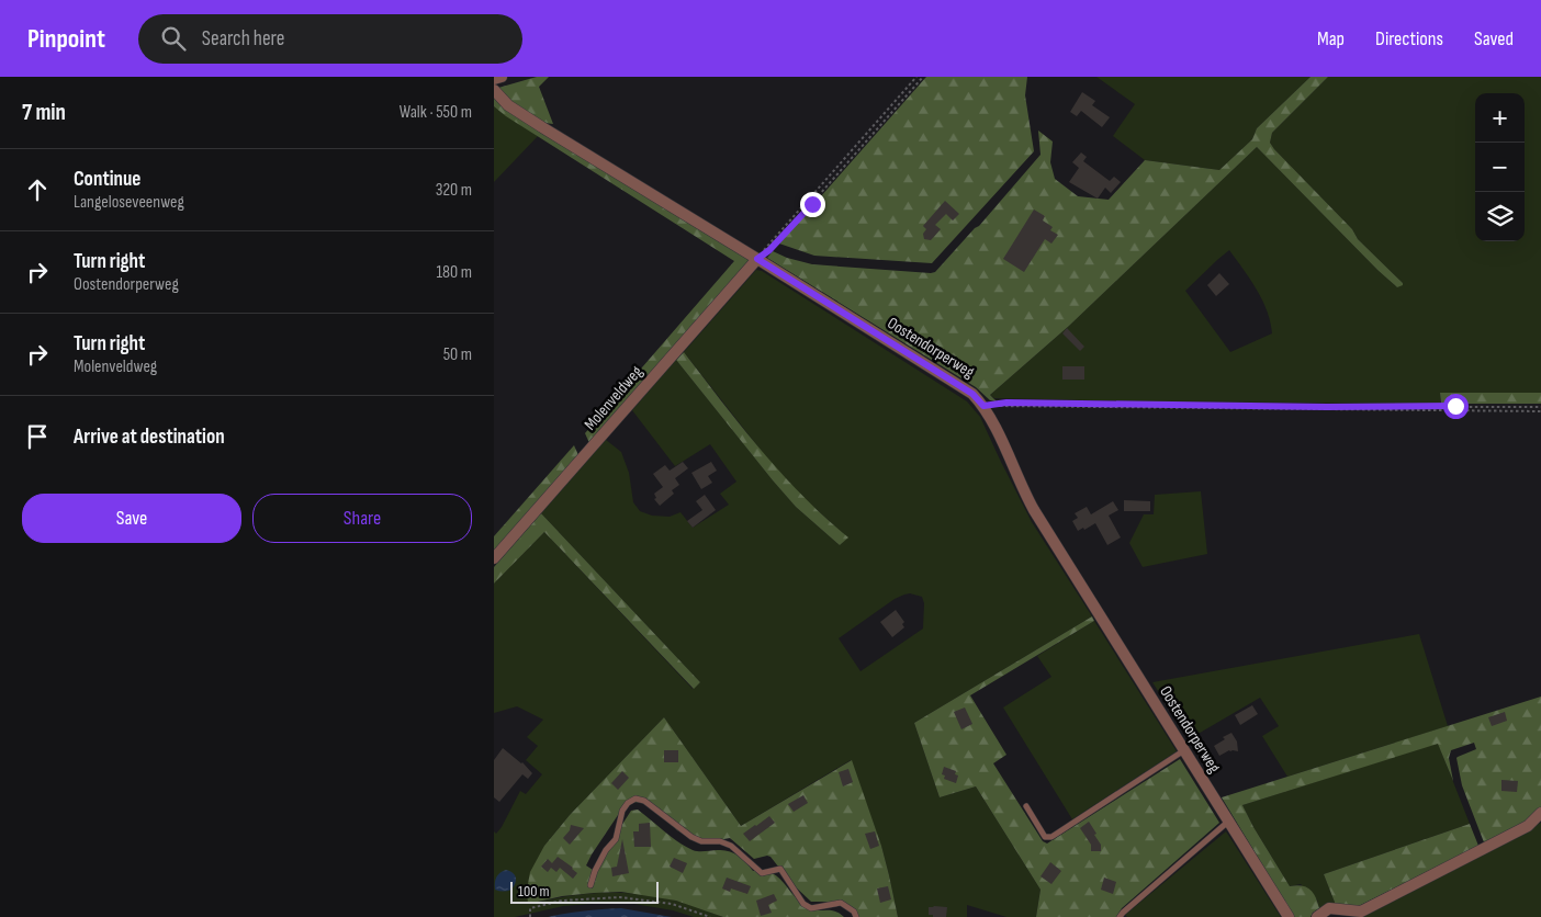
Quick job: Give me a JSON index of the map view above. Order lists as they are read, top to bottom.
{
  "streets": {
    "street": ["Oostendorperweg", "Molenveldweg"]
  },
  "crossings": [
    ["Oostendorperweg", "Molenveldweg"]
  ],
  "scale_bar": "100 m",
  "page": {
    "header": "Pinpoint",
    "search": "Search here",
    "nav": ["Map", "Directions", "Saved"],
    "heading": ["7 min", "Walk · 550 m"],
    "map_buttons": ["+", "−"],
    "list": [
      ["Continue", "Langeloseveenweg", "320 m"],
      ["Turn right", "Oostendorperweg", "180 m"],
      ["Turn right", "Molenveldweg", "50 m"],
      "Arrive at destination"
    ],
    "buttons": ["Save", "Share"],
    "scale": "100 m"
  }
}
